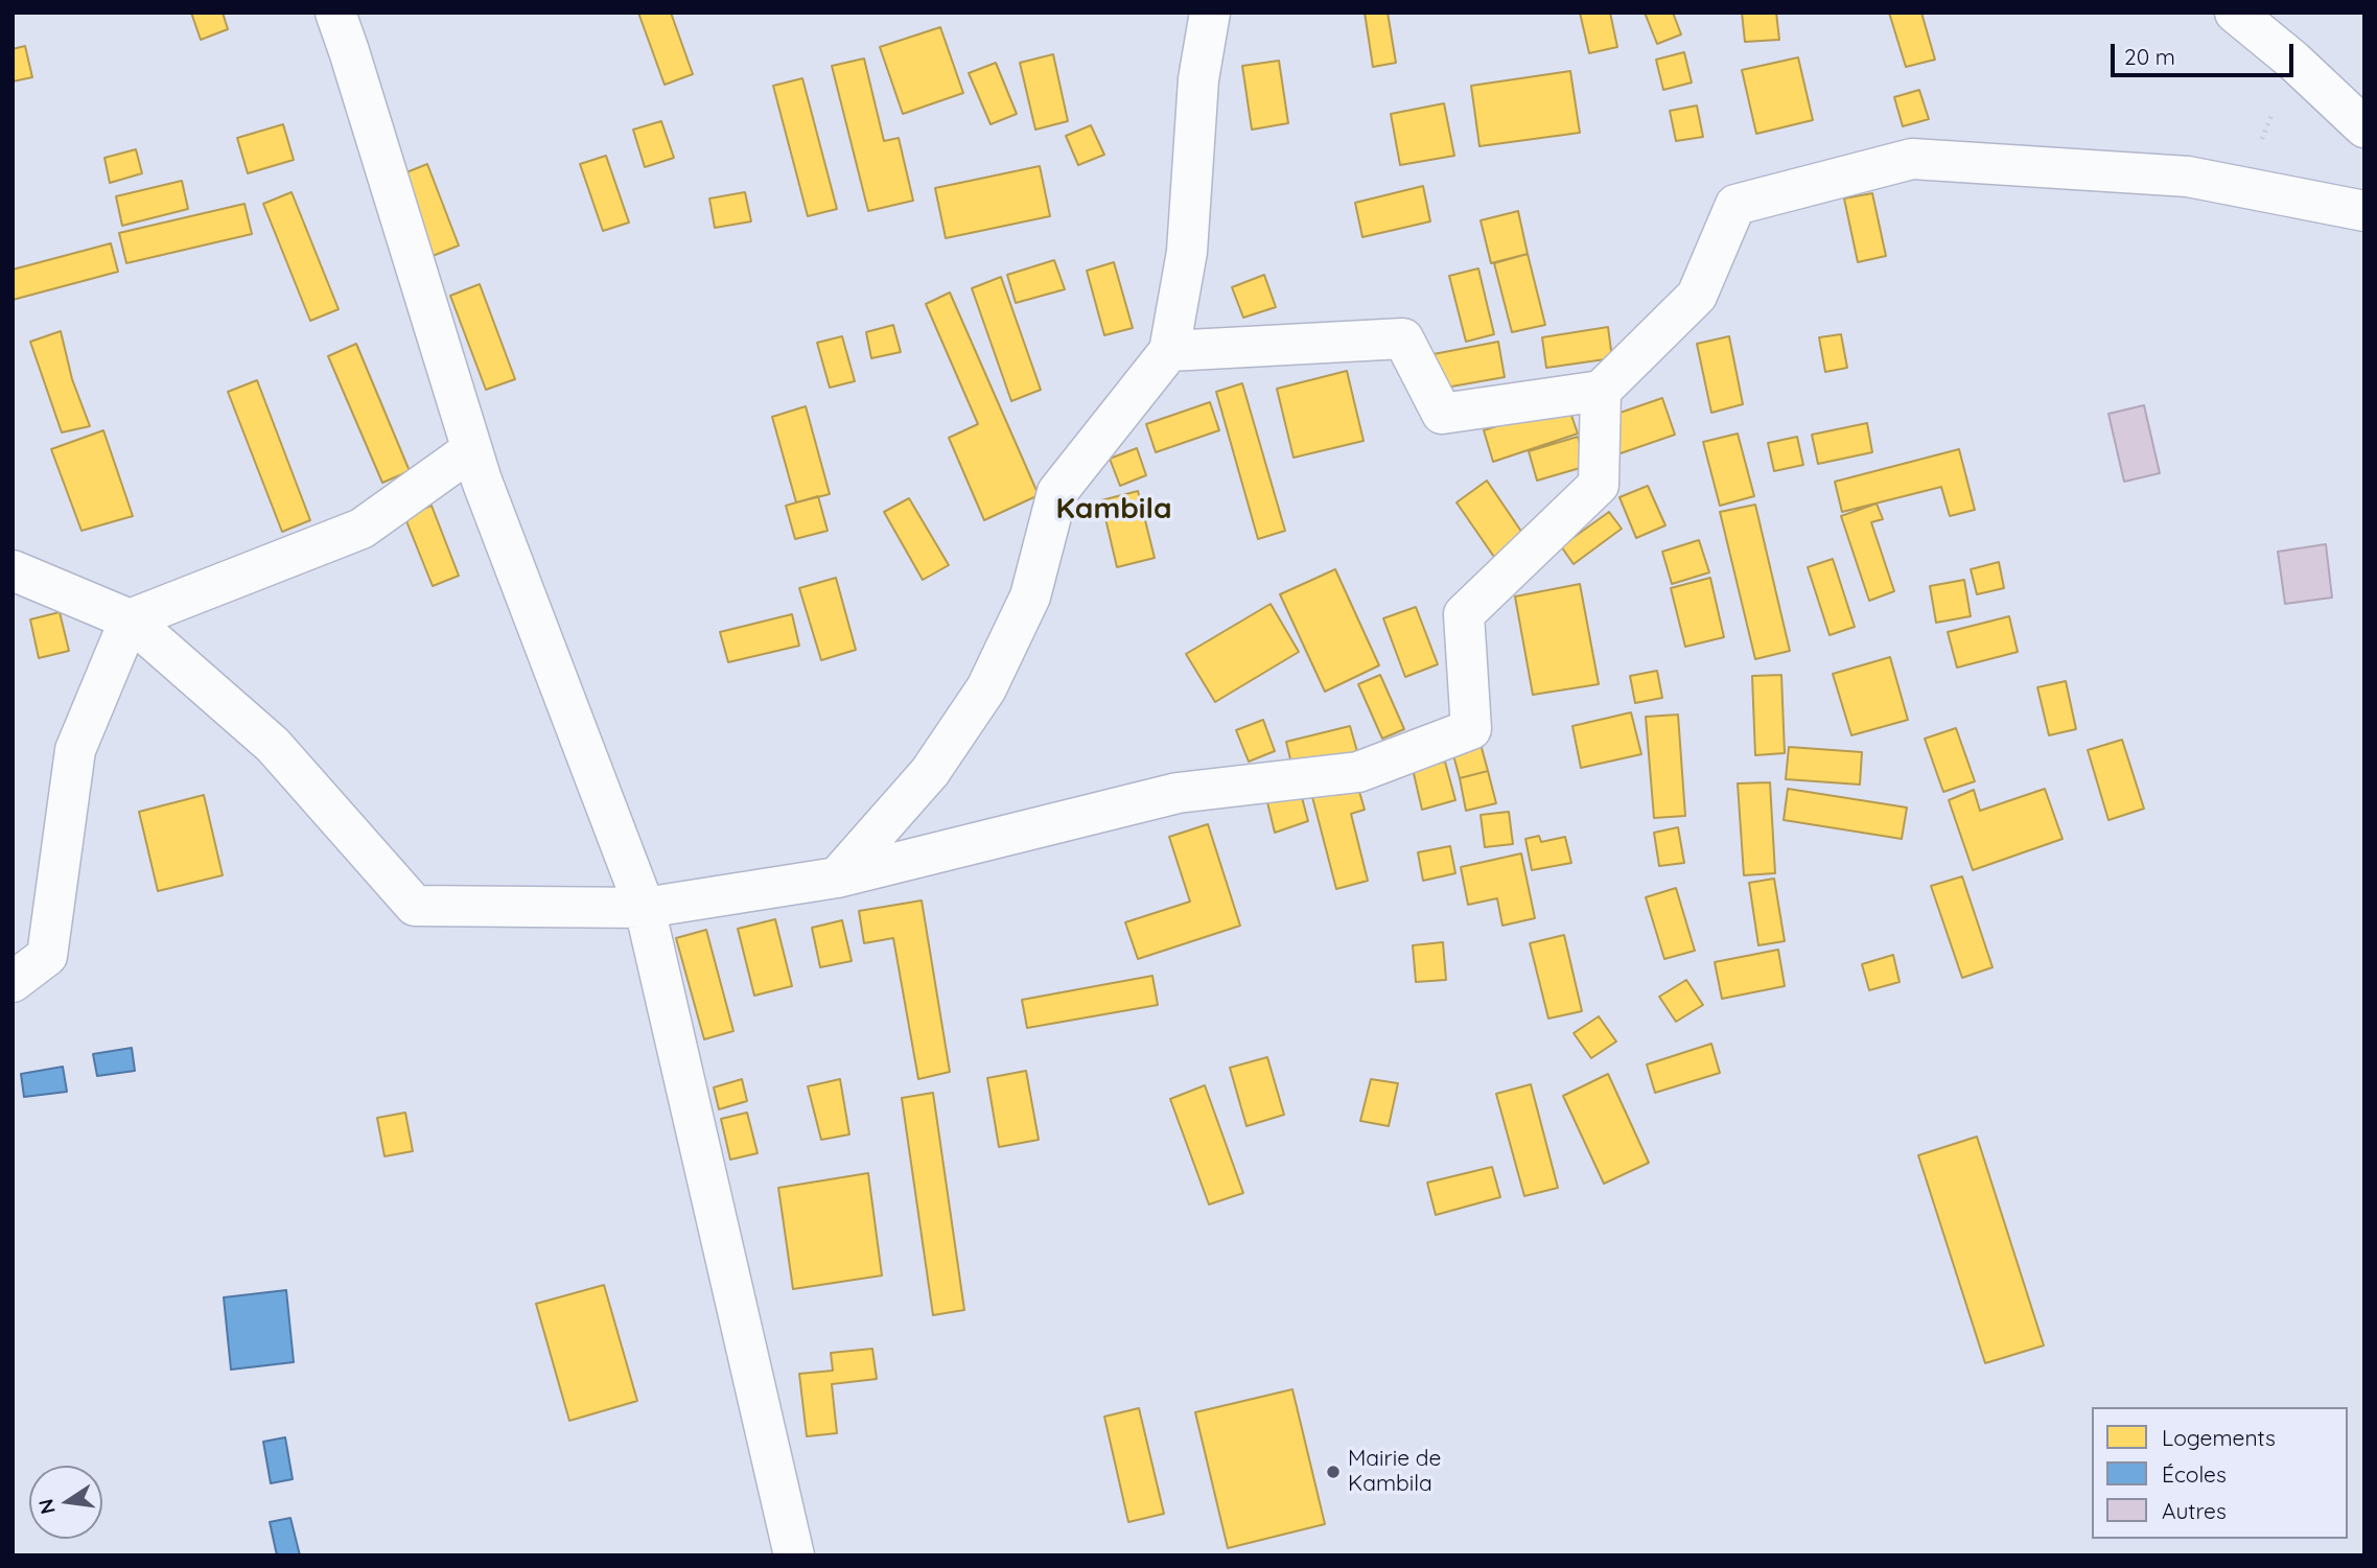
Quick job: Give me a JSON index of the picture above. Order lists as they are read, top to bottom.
{
  "districts": ["Kambila"],
  "places": ["Mairie de Kambila"],
  "legend": ["Logements", "Écoles", "Autres"],
  "scale_bar": "20 m",
  "north": "left"
}
